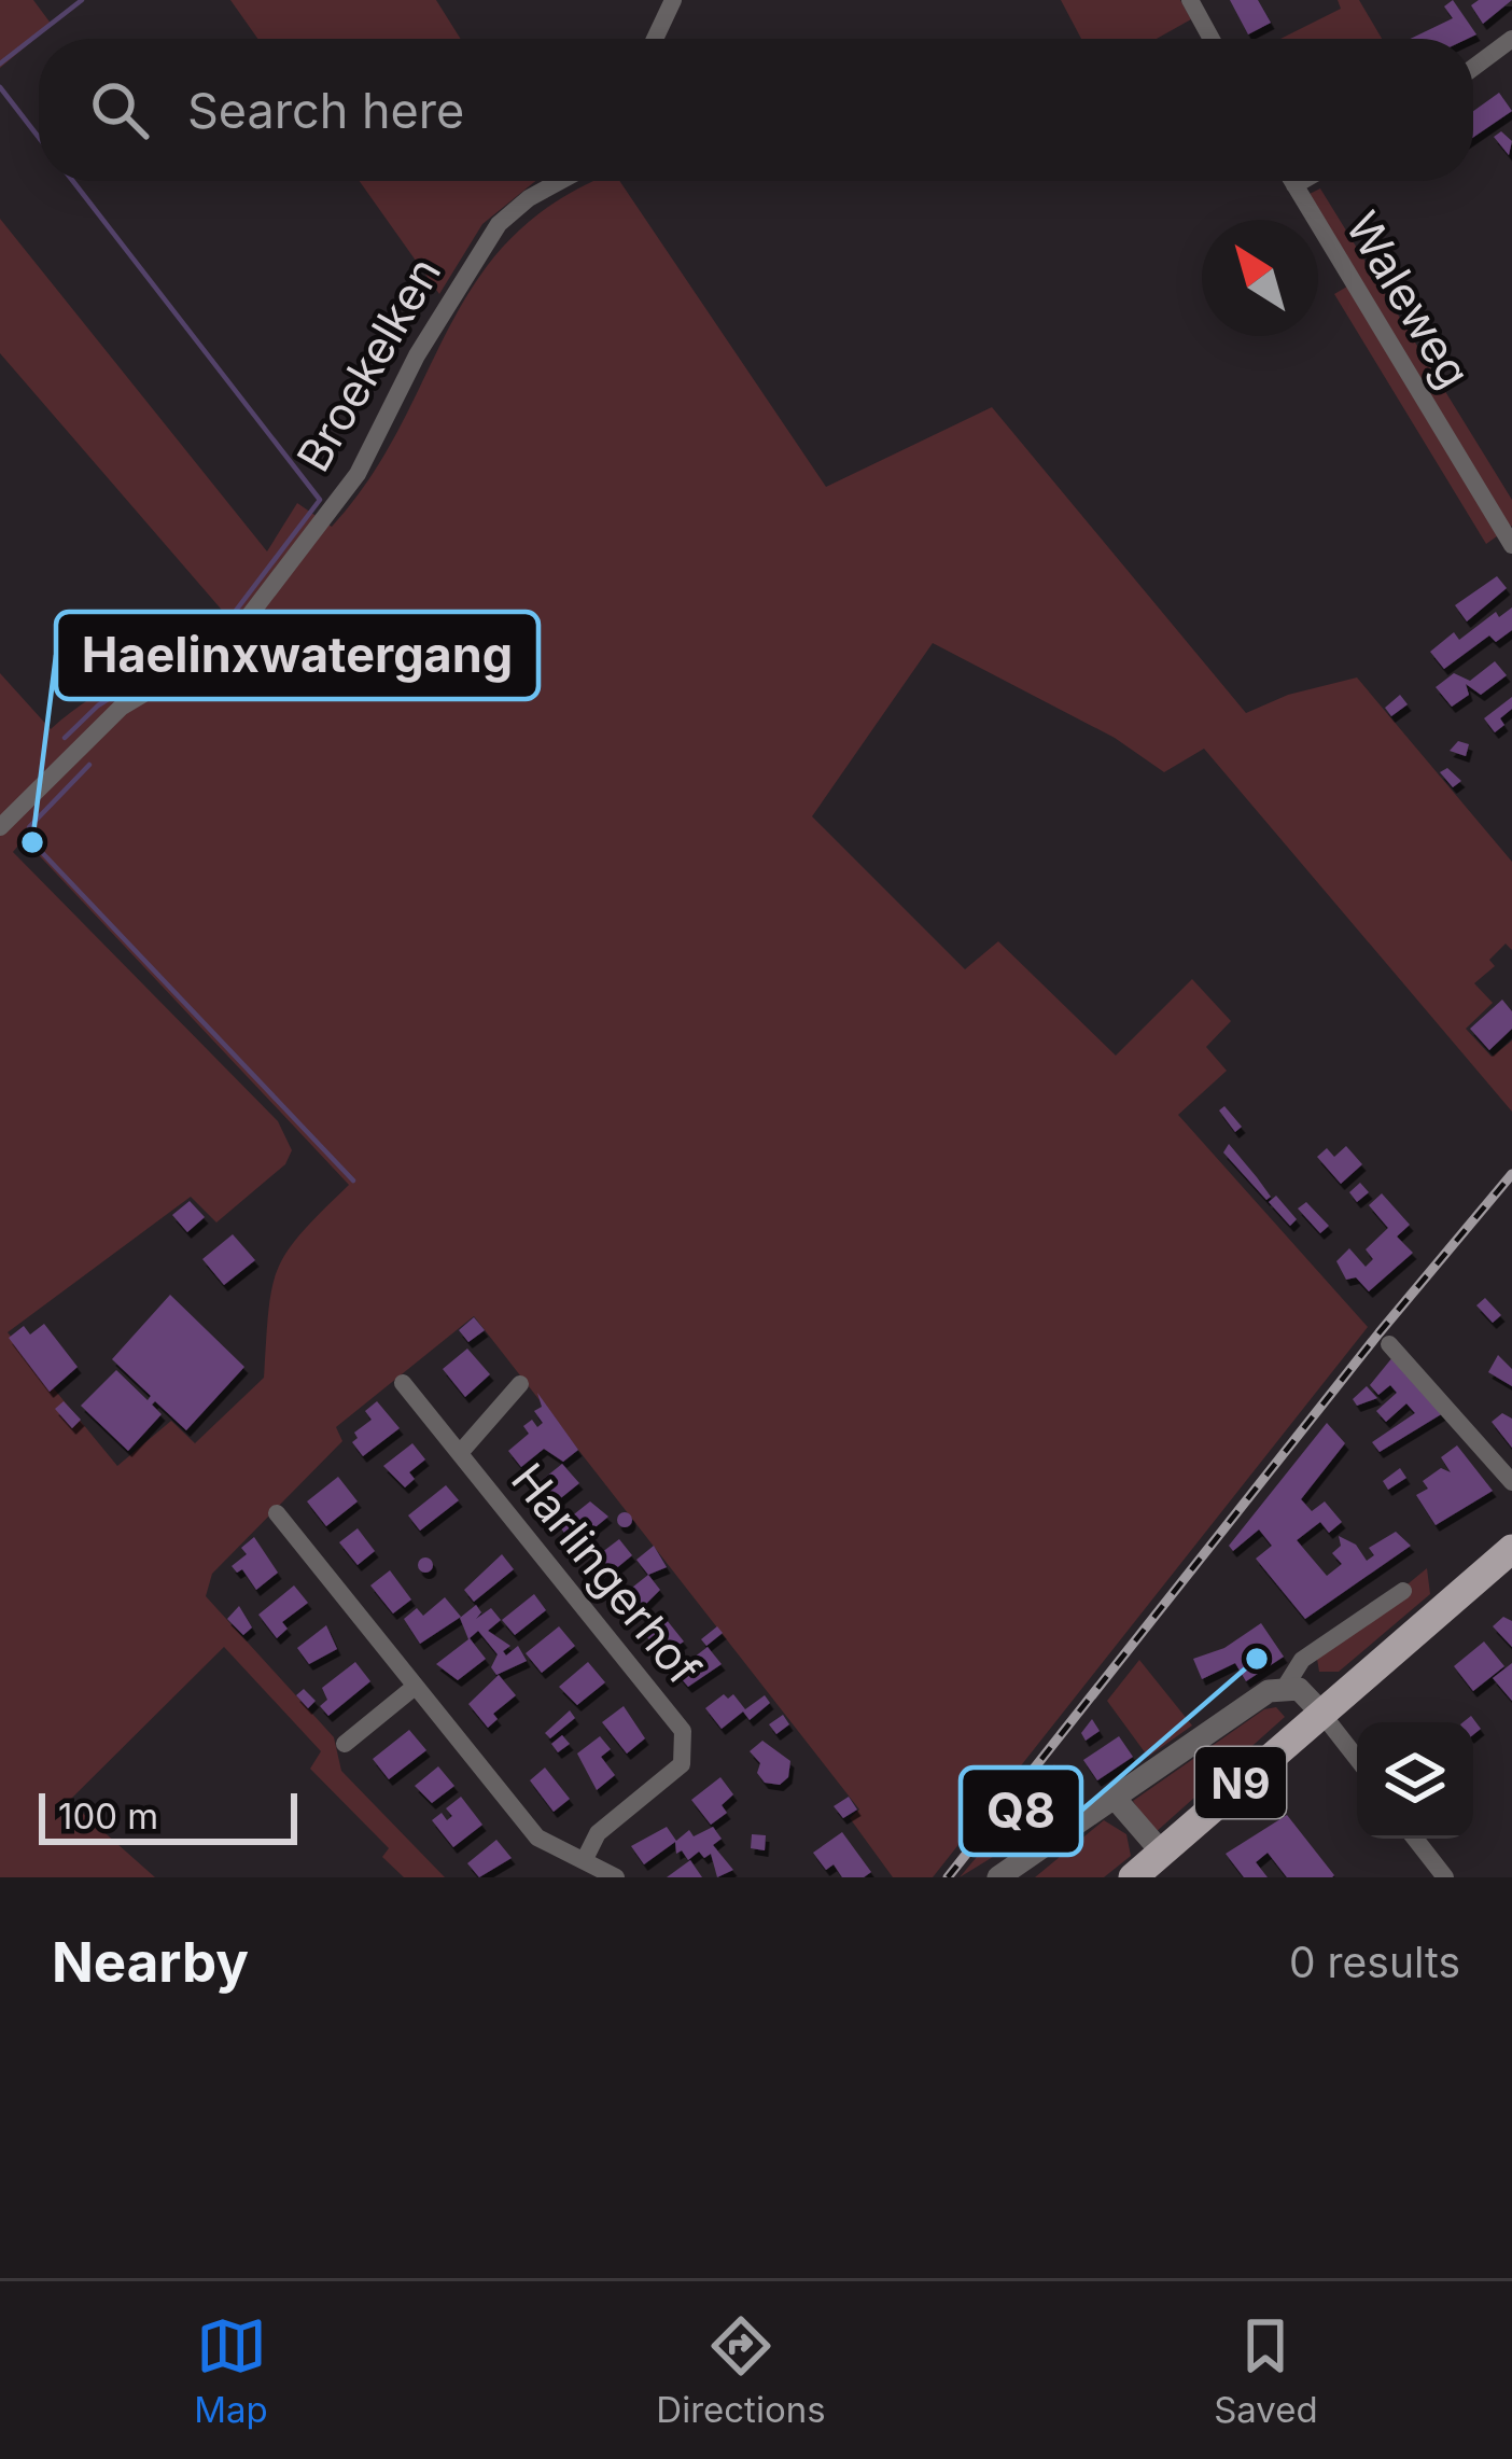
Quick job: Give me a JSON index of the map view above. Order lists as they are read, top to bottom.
{
  "streets": {
    "main road": ["N9"],
    "street": ["Waleweg", "Broekelken", "Harlingerhof"]
  },
  "places": ["Haelinxwatergang", "Q8"],
  "scale_bar": "100 m",
  "north": "top left",
  "page": {
    "search": "Search here",
    "scale": "100 m",
    "heading": ["Nearby", "0 results"],
    "nav": ["Map", "Directions", "Saved"]
  }
}
